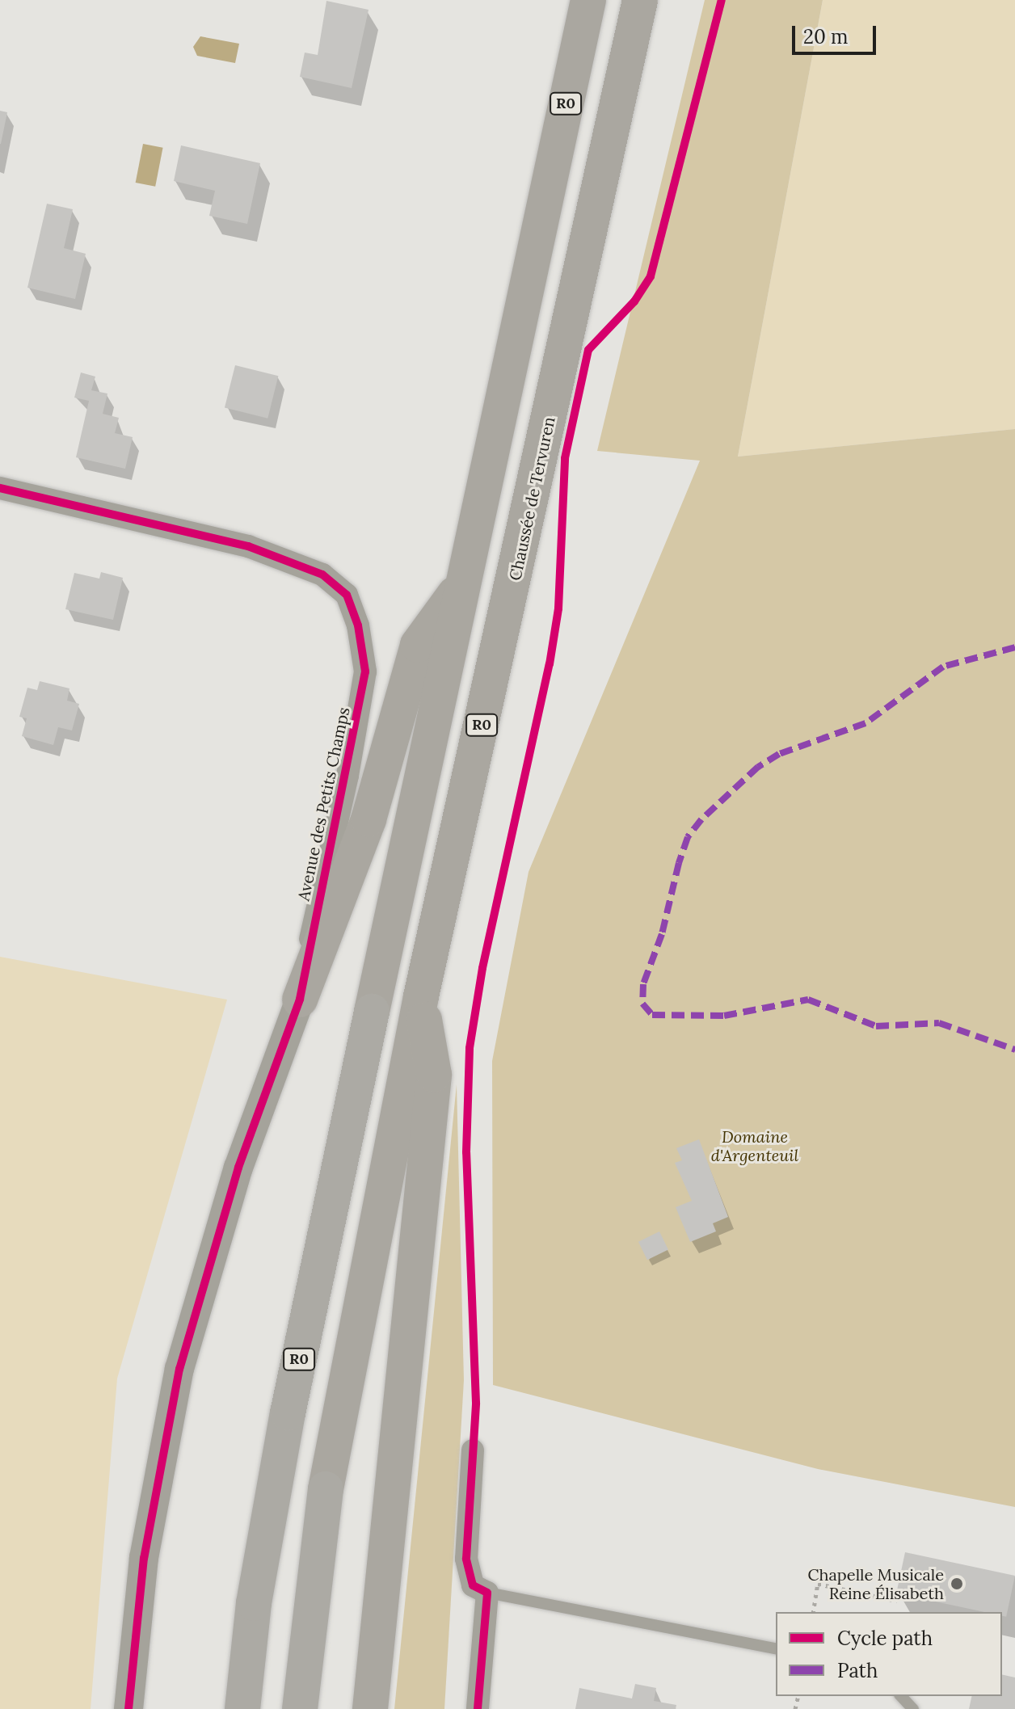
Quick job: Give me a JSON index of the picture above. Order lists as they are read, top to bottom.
{
  "streets": {
    "highway": ["R0", "Chaussée de Tervuren"],
    "street": ["Avenue des Petits Champs"]
  },
  "crossings": [
    ["R0", "Chaussée de Tervuren"]
  ],
  "parks": ["Domaine d'Argenteuil"],
  "places": ["Chapelle Musicale Reine Élisabeth"],
  "legend": ["Cycle path", "Path"],
  "scale_bar": "20 m"
}
